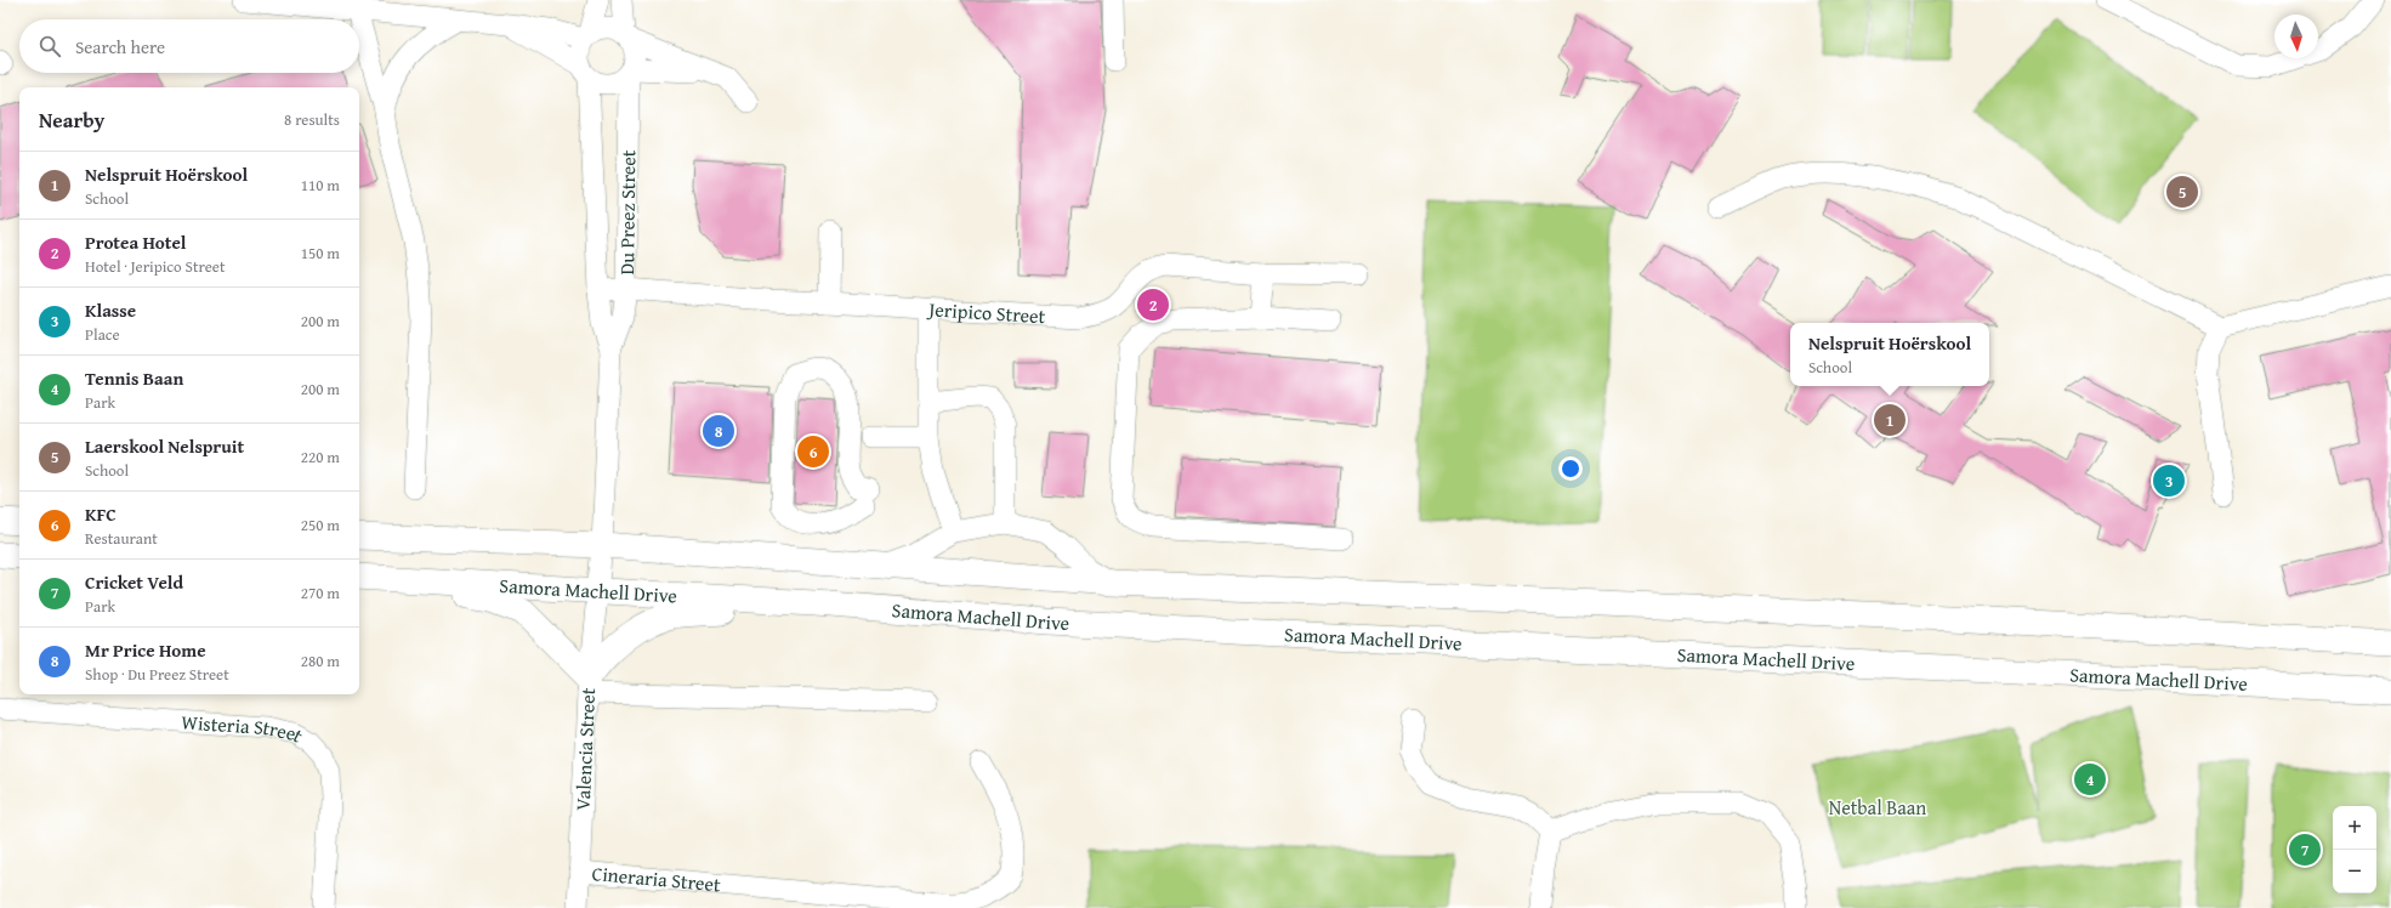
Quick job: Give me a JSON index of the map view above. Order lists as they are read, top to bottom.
{
  "streets": {
    "main road": ["Samora Machell Drive"],
    "street": [
      "Du Preez Street",
      "Jeripico Street",
      "Wisteria Street",
      "Valencia Street",
      "Cineraria Street"
    ]
  },
  "crossings": [
    ["Du Preez Street", "Jeripico Street"],
    ["Du Preez Street", "Samora Machell Drive"],
    ["Du Preez Street", "Valencia Street"],
    ["Samora Machell Drive", "Valencia Street"],
    ["Valencia Street", "Cineraria Street"]
  ],
  "parks": ["Netbal Baan"],
  "north": "bottom",
  "page": {
    "search": "Search here",
    "heading": ["Nearby", "8 results"],
    "list": [
      {
        "mark": "1",
        "name": "Nelspruit Hoërskool",
        "note": "School",
        "value": "110 m"
      },
      {
        "mark": "2",
        "name": "Protea Hotel",
        "note": "Hotel · Jeripico Street",
        "value": "150 m"
      },
      {
        "mark": "3",
        "name": "Klasse",
        "note": "Place",
        "value": "200 m"
      },
      {
        "mark": "4",
        "name": "Tennis Baan",
        "note": "Park",
        "value": "200 m"
      },
      {
        "mark": "5",
        "name": "Laerskool Nelspruit",
        "note": "School",
        "value": "220 m"
      },
      {
        "mark": "6",
        "name": "KFC",
        "note": "Restaurant",
        "value": "250 m"
      },
      {
        "mark": "7",
        "name": "Cricket Veld",
        "note": "Park",
        "value": "270 m"
      },
      {
        "mark": "8",
        "name": "Mr Price Home",
        "note": "Shop · Du Preez Street",
        "value": "280 m"
      }
    ],
    "pins": [
      "5",
      "2",
      "1",
      "8",
      "6",
      "3",
      "4",
      "7"
    ],
    "popup": ["Nelspruit Hoërskool", "School"],
    "map_buttons": ["+", "−"]
  }
}
